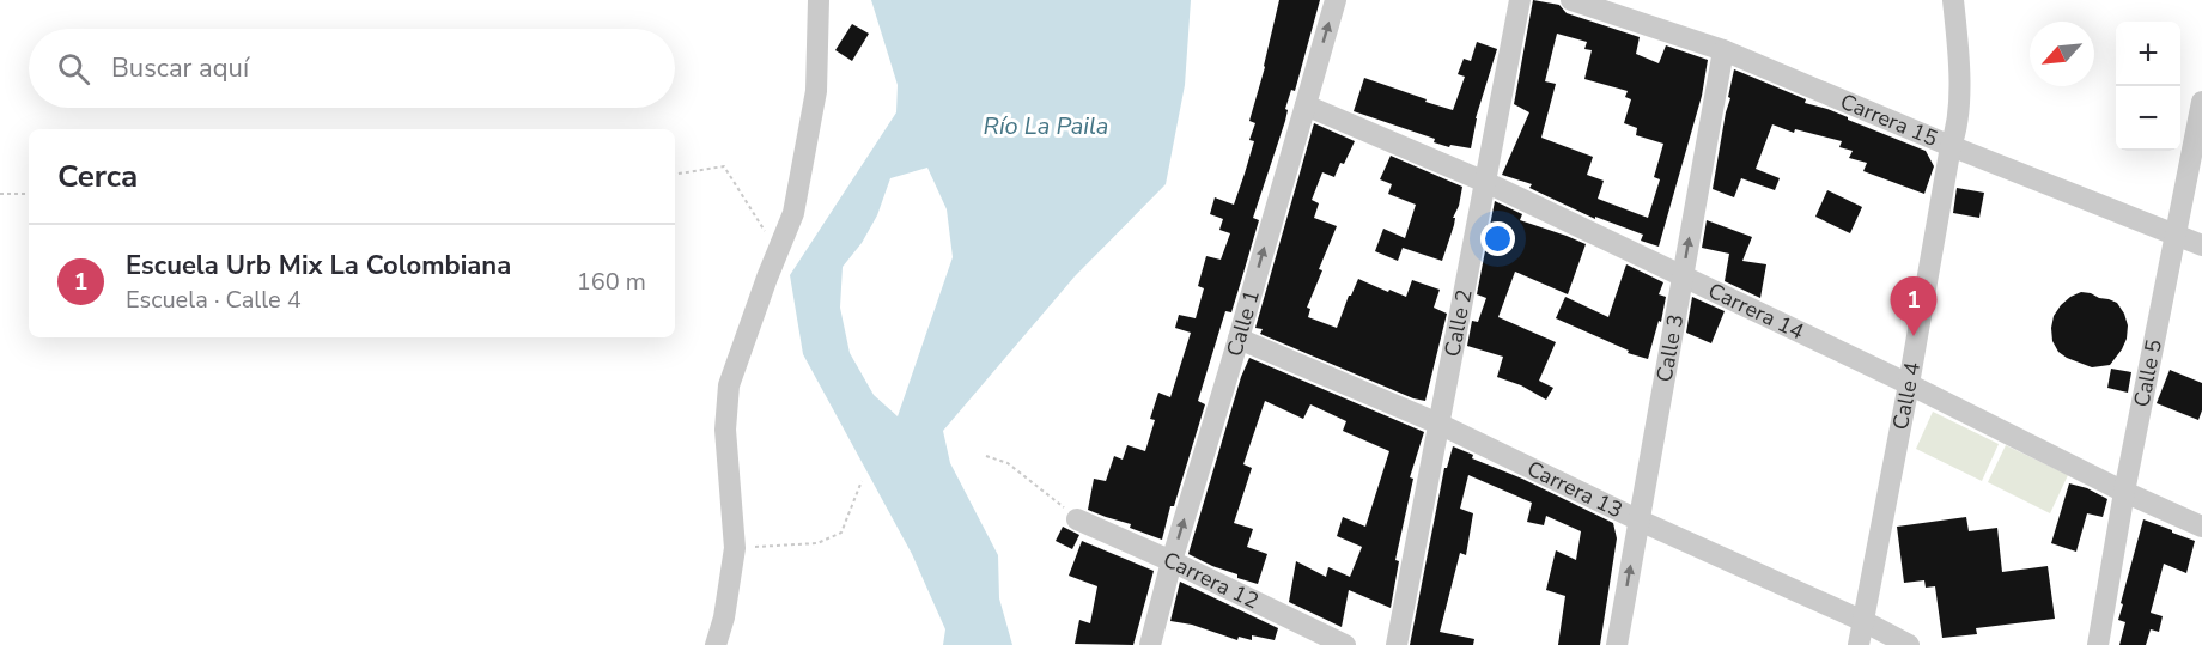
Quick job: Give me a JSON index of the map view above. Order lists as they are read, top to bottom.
{
  "streets": {
    "street": [
      "Carrera 15",
      "Carrera 14",
      "Calle 2",
      "Calle 1",
      "Calle 3",
      "Calle 5",
      "Calle 4",
      "Carrera 13",
      "Carrera 12"
    ]
  },
  "crossings": [
    ["Carrera 15", "Calle 3"],
    ["Carrera 15", "Calle 5"],
    ["Carrera 15", "Calle 4"],
    ["Carrera 14", "Calle 2"],
    ["Carrera 14", "Calle 1"],
    ["Carrera 14", "Calle 3"],
    ["Carrera 14", "Calle 5"],
    ["Carrera 14", "Calle 4"],
    ["Calle 2", "Carrera 13"],
    ["Calle 1", "Carrera 13"],
    ["Calle 1", "Carrera 12"],
    ["Calle 3", "Carrera 13"],
    ["Calle 4", "Carrera 13"]
  ],
  "one_way": ["Calle 1", "Calle 3"],
  "water": ["Río La Paila"],
  "north": "bottom left",
  "page": {
    "map_buttons": ["+", "−"],
    "search": "Buscar aquí",
    "heading": "Cerca",
    "list": [
      {
        "mark": "1",
        "name": "Escuela Urb Mix La Colombiana",
        "note": "Escuela · Calle 4",
        "value": "160 m"
      }
    ],
    "pins": "1"
  }
}
